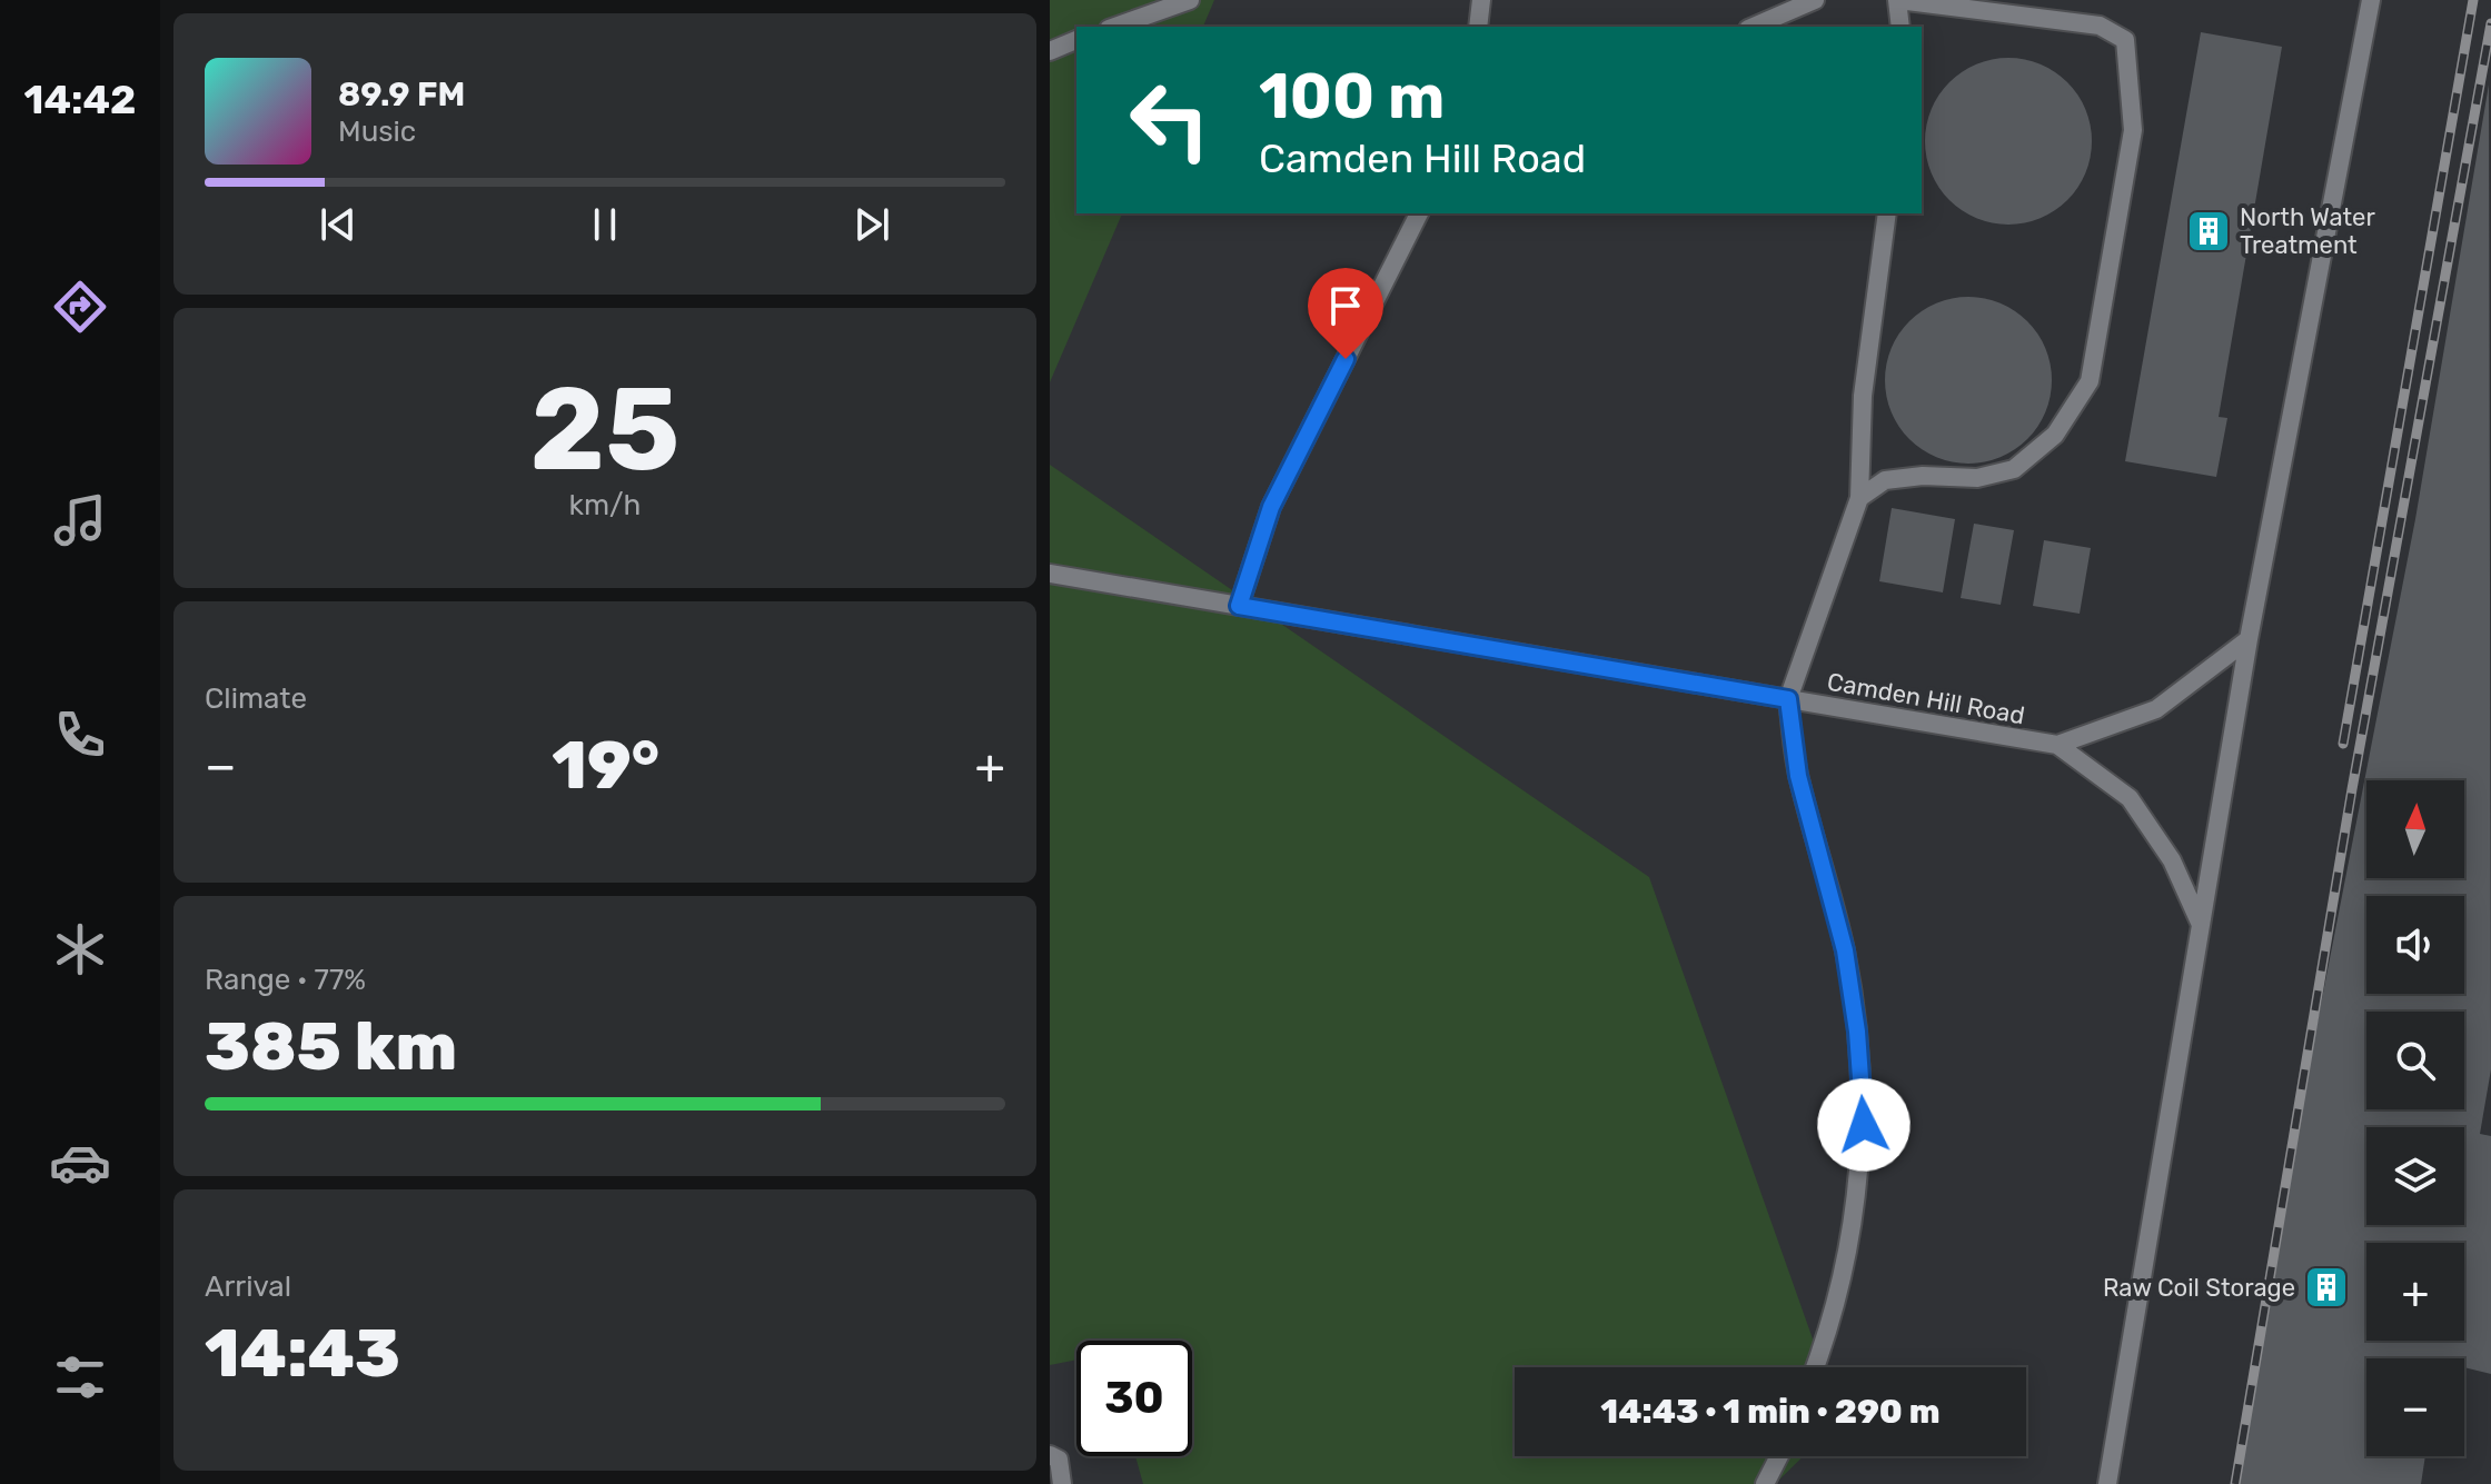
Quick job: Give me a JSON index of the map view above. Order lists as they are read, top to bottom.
{
  "streets": {
    "street": ["Camden Hill Road"]
  },
  "places": {
    "building": ["North Water Treatment", "Raw Coil Storage"]
  },
  "north": "top",
  "page": {
    "tabs": "14:42",
    "turn": ["100 m", "Camden Hill Road"],
    "song": ["89.9 FM", "Music"],
    "tile": [
      ["25", "km/h"],
      "Climate",
      ["Range · 77%", "385 km"],
      ["Arrival", "14:43"]
    ],
    "heat": ["−", "19°", "+"],
    "map_buttons": ["+", "−"],
    "limit": "30",
    "trip": "14:43 · 1 min · 290 m"
  }
}
